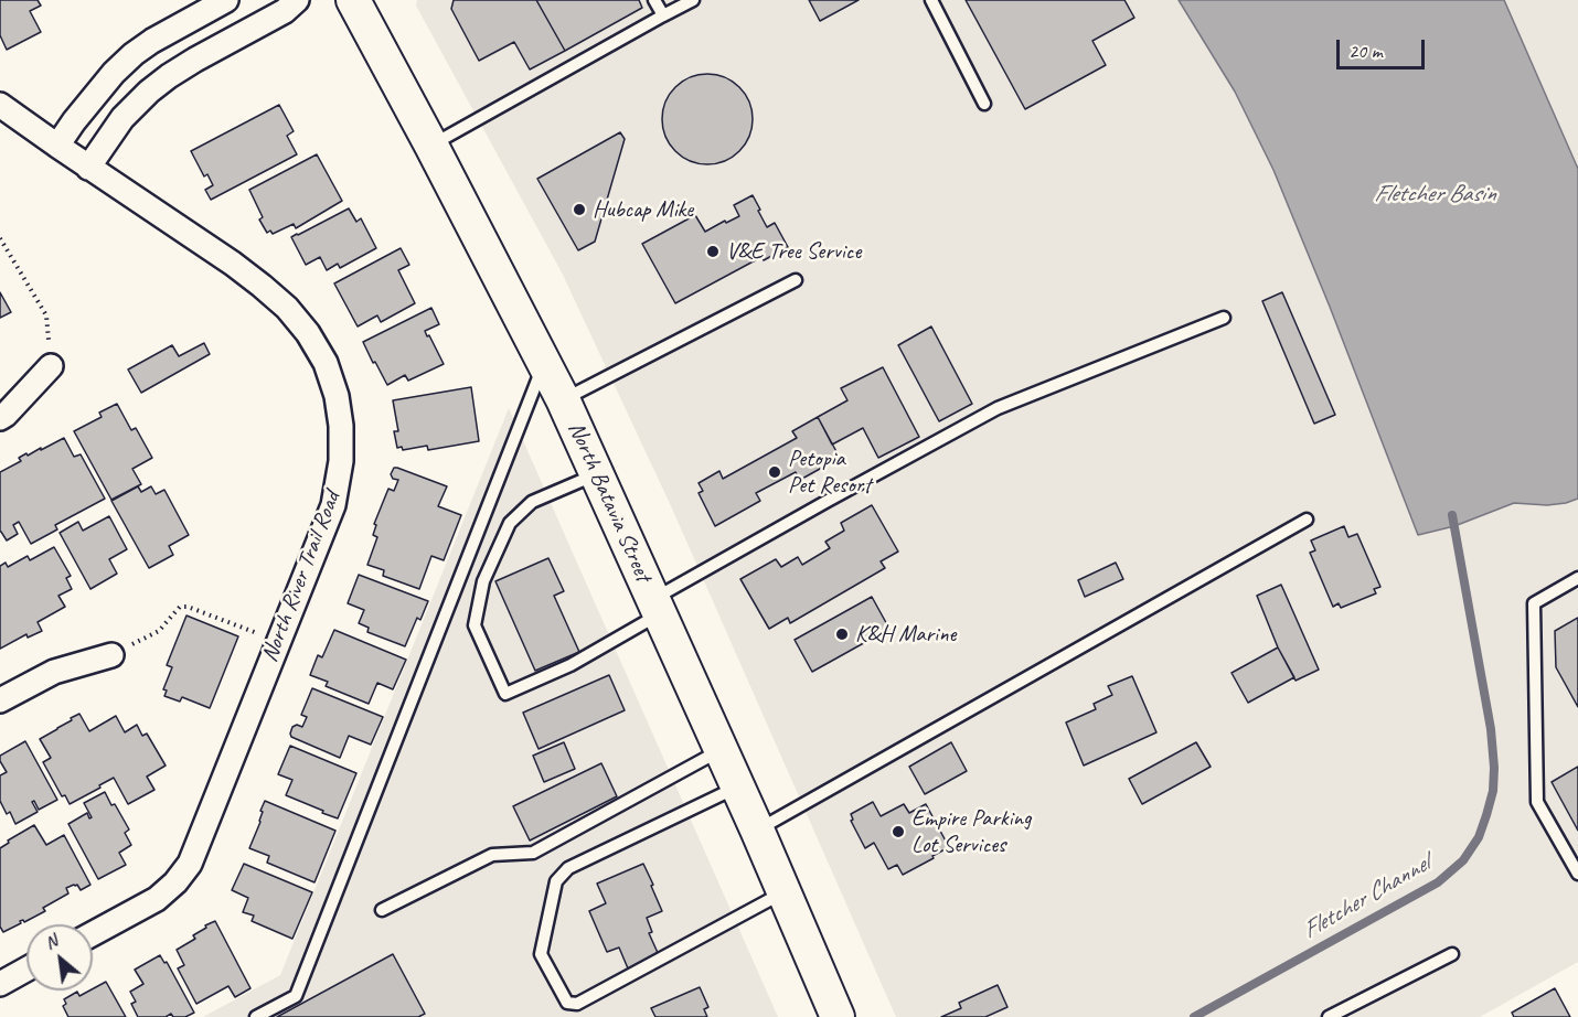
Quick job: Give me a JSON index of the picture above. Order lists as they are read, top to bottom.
{
  "streets": {
    "main road": ["North Batavia Street"],
    "street": ["North River Trail Road"]
  },
  "water": ["Fletcher Basin", "Fletcher Channel"],
  "places": [
    "Hubcap Mike",
    "V&E Tree Service",
    "Petopia Pet Resort",
    "K&H Marine",
    "Empire Parking Lot Services"
  ],
  "scale_bar": "20 m",
  "north": "top left"
}
